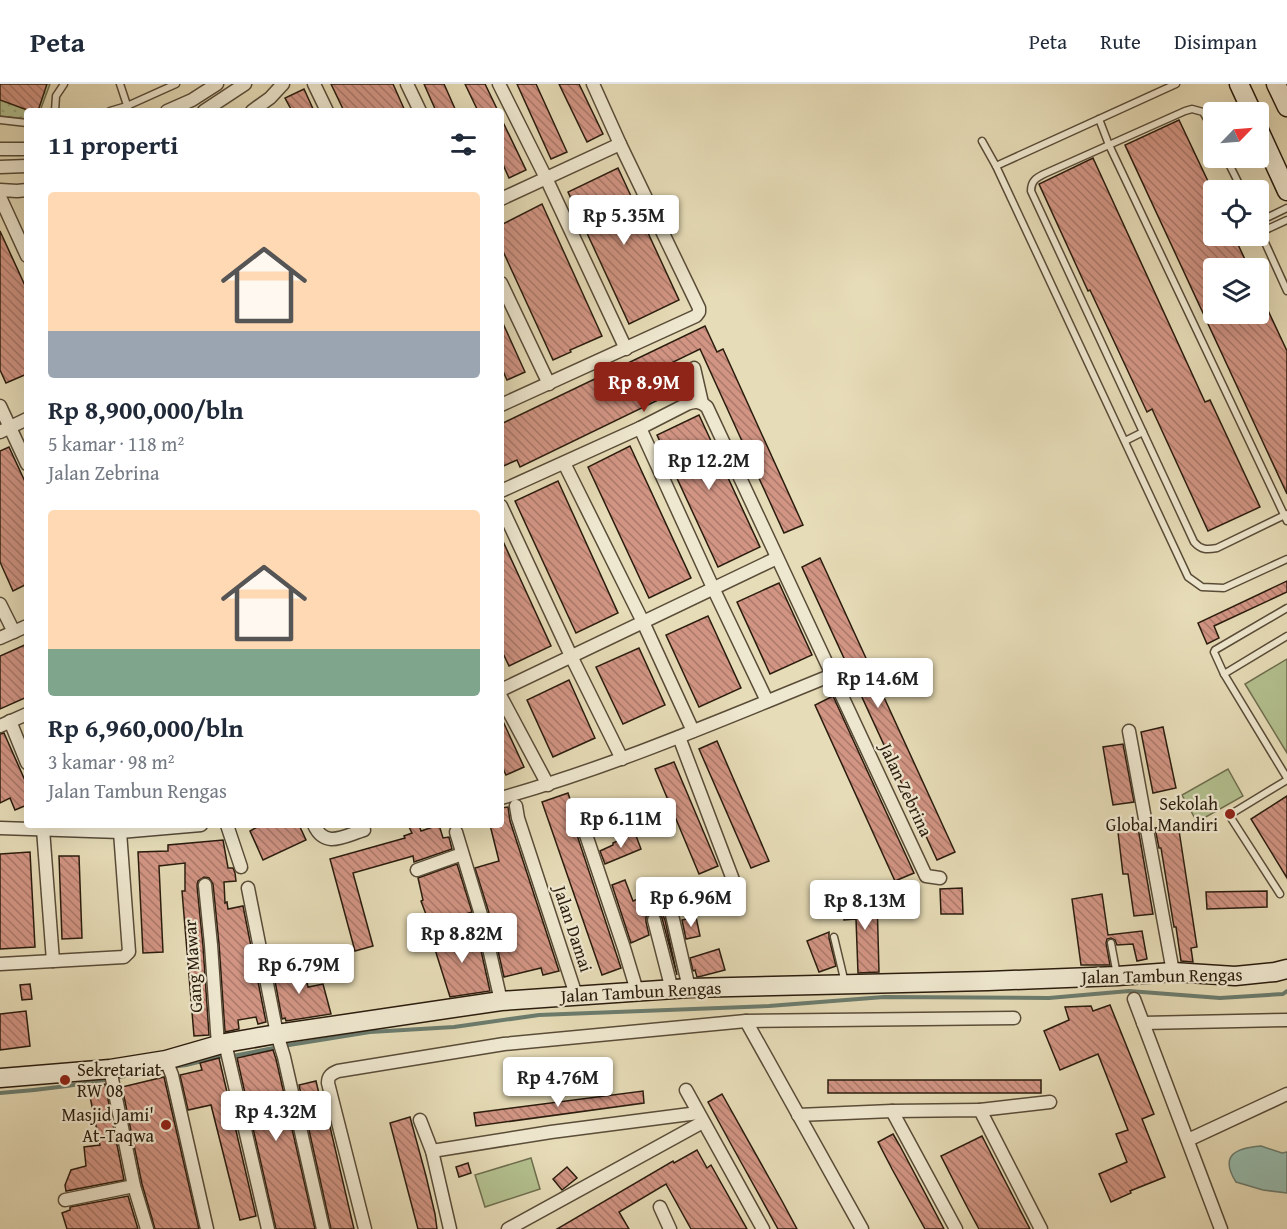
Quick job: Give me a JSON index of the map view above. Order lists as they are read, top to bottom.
{
  "streets": {
    "street": [
      "Jalan Zebrina",
      "Jalan Damai",
      "Gang Mawar",
      "Jalan Tambun Rengas"
    ]
  },
  "crossings": [
    ["Jalan Damai", "Jalan Tambun Rengas"],
    ["Gang Mawar", "Jalan Tambun Rengas"]
  ],
  "places": ["Sekolah Global Mandiri", "Sekretariat RW 08", "Masjid Jami' At-Taqwa"],
  "north": "top right",
  "page": {
    "header": "Peta",
    "nav": ["Peta", "Rute", "Disimpan"],
    "heading": "11 properti",
    "list": [
      {
        "name": "Rp 8,900,000/bln",
        "note": "5 kamar · 118 m² · Jalan Zebrina"
      },
      {
        "name": "Rp 6,960,000/bln",
        "note": "3 kamar · 98 m² · Jalan Tambun Rengas"
      }
    ],
    "price": [
      "Rp 5.35M",
      "Rp 8.9M",
      "Rp 12.2M",
      "Rp 14.6M",
      "Rp 6.11M",
      "Rp 6.96M",
      "Rp 8.13M",
      "Rp 8.82M",
      "Rp 6.79M",
      "Rp 4.76M",
      "Rp 4.32M"
    ]
  }
}
